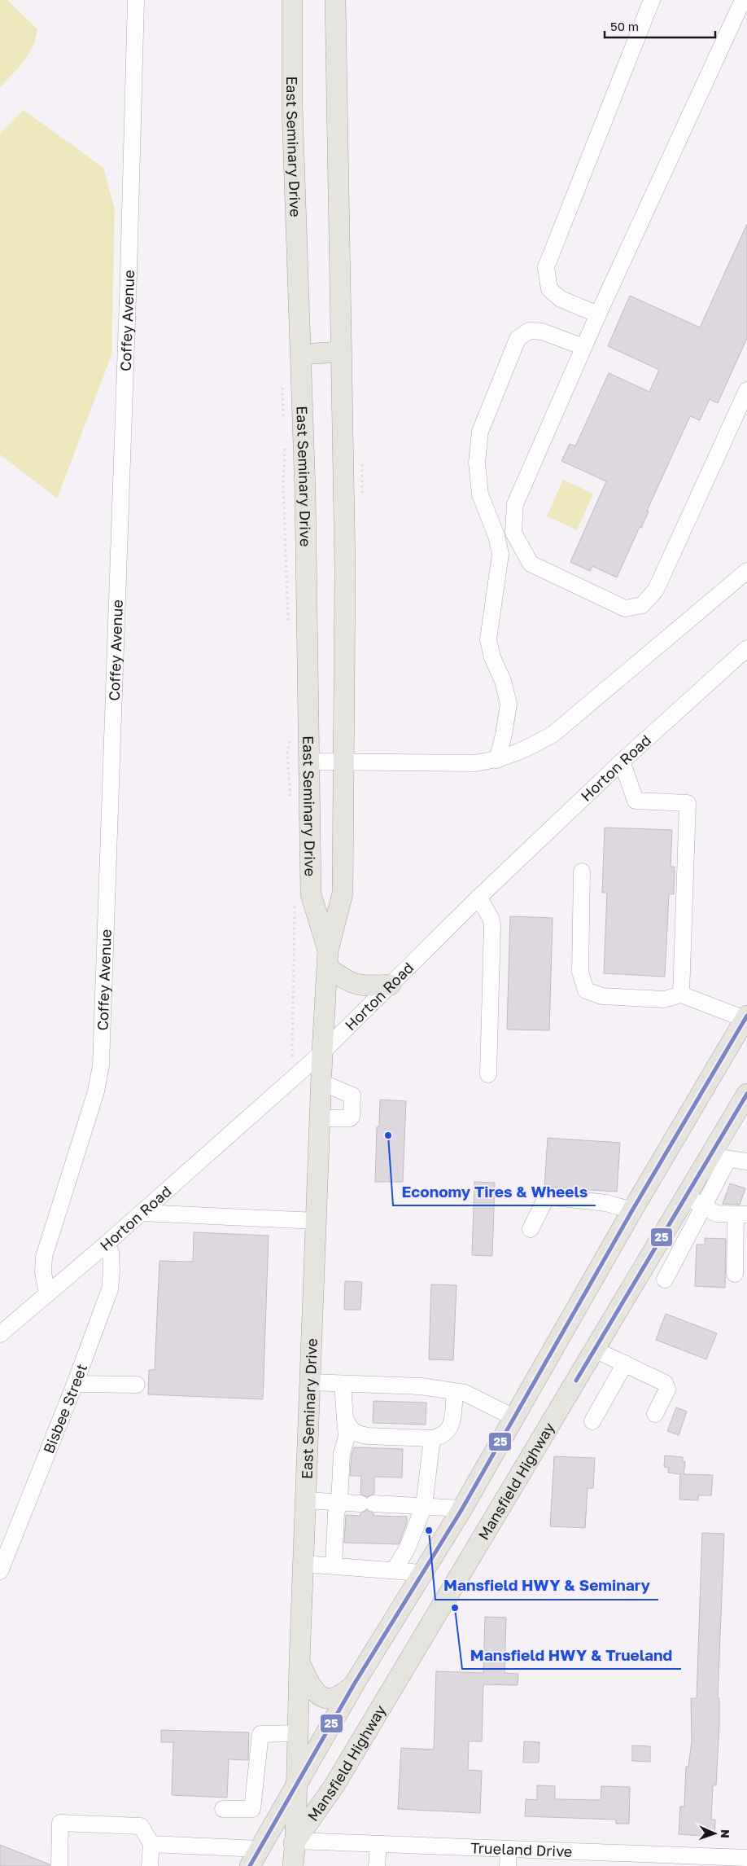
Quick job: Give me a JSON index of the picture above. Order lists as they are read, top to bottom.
{
  "streets": {
    "main road": ["East Seminary Drive", "Mansfield Highway"],
    "street": [
      "Coffey Avenue",
      "Horton Road",
      "Bisbee Street",
      "Trueland Drive"
    ]
  },
  "crossings": [
    ["East Seminary Drive", "Horton Road"],
    ["East Seminary Drive", "Mansfield Highway"],
    ["East Seminary Drive", "Trueland Drive"],
    ["Coffey Avenue", "Horton Road"],
    ["Horton Road", "Bisbee Street"],
    ["Mansfield Highway", "Trueland Drive"]
  ],
  "places": ["Economy Tires & Wheels", "Mansfield HWY & Seminary", "Mansfield HWY & Trueland"],
  "lines": ["transit line 25"],
  "scale_bar": "50 m",
  "north": "right"
}
